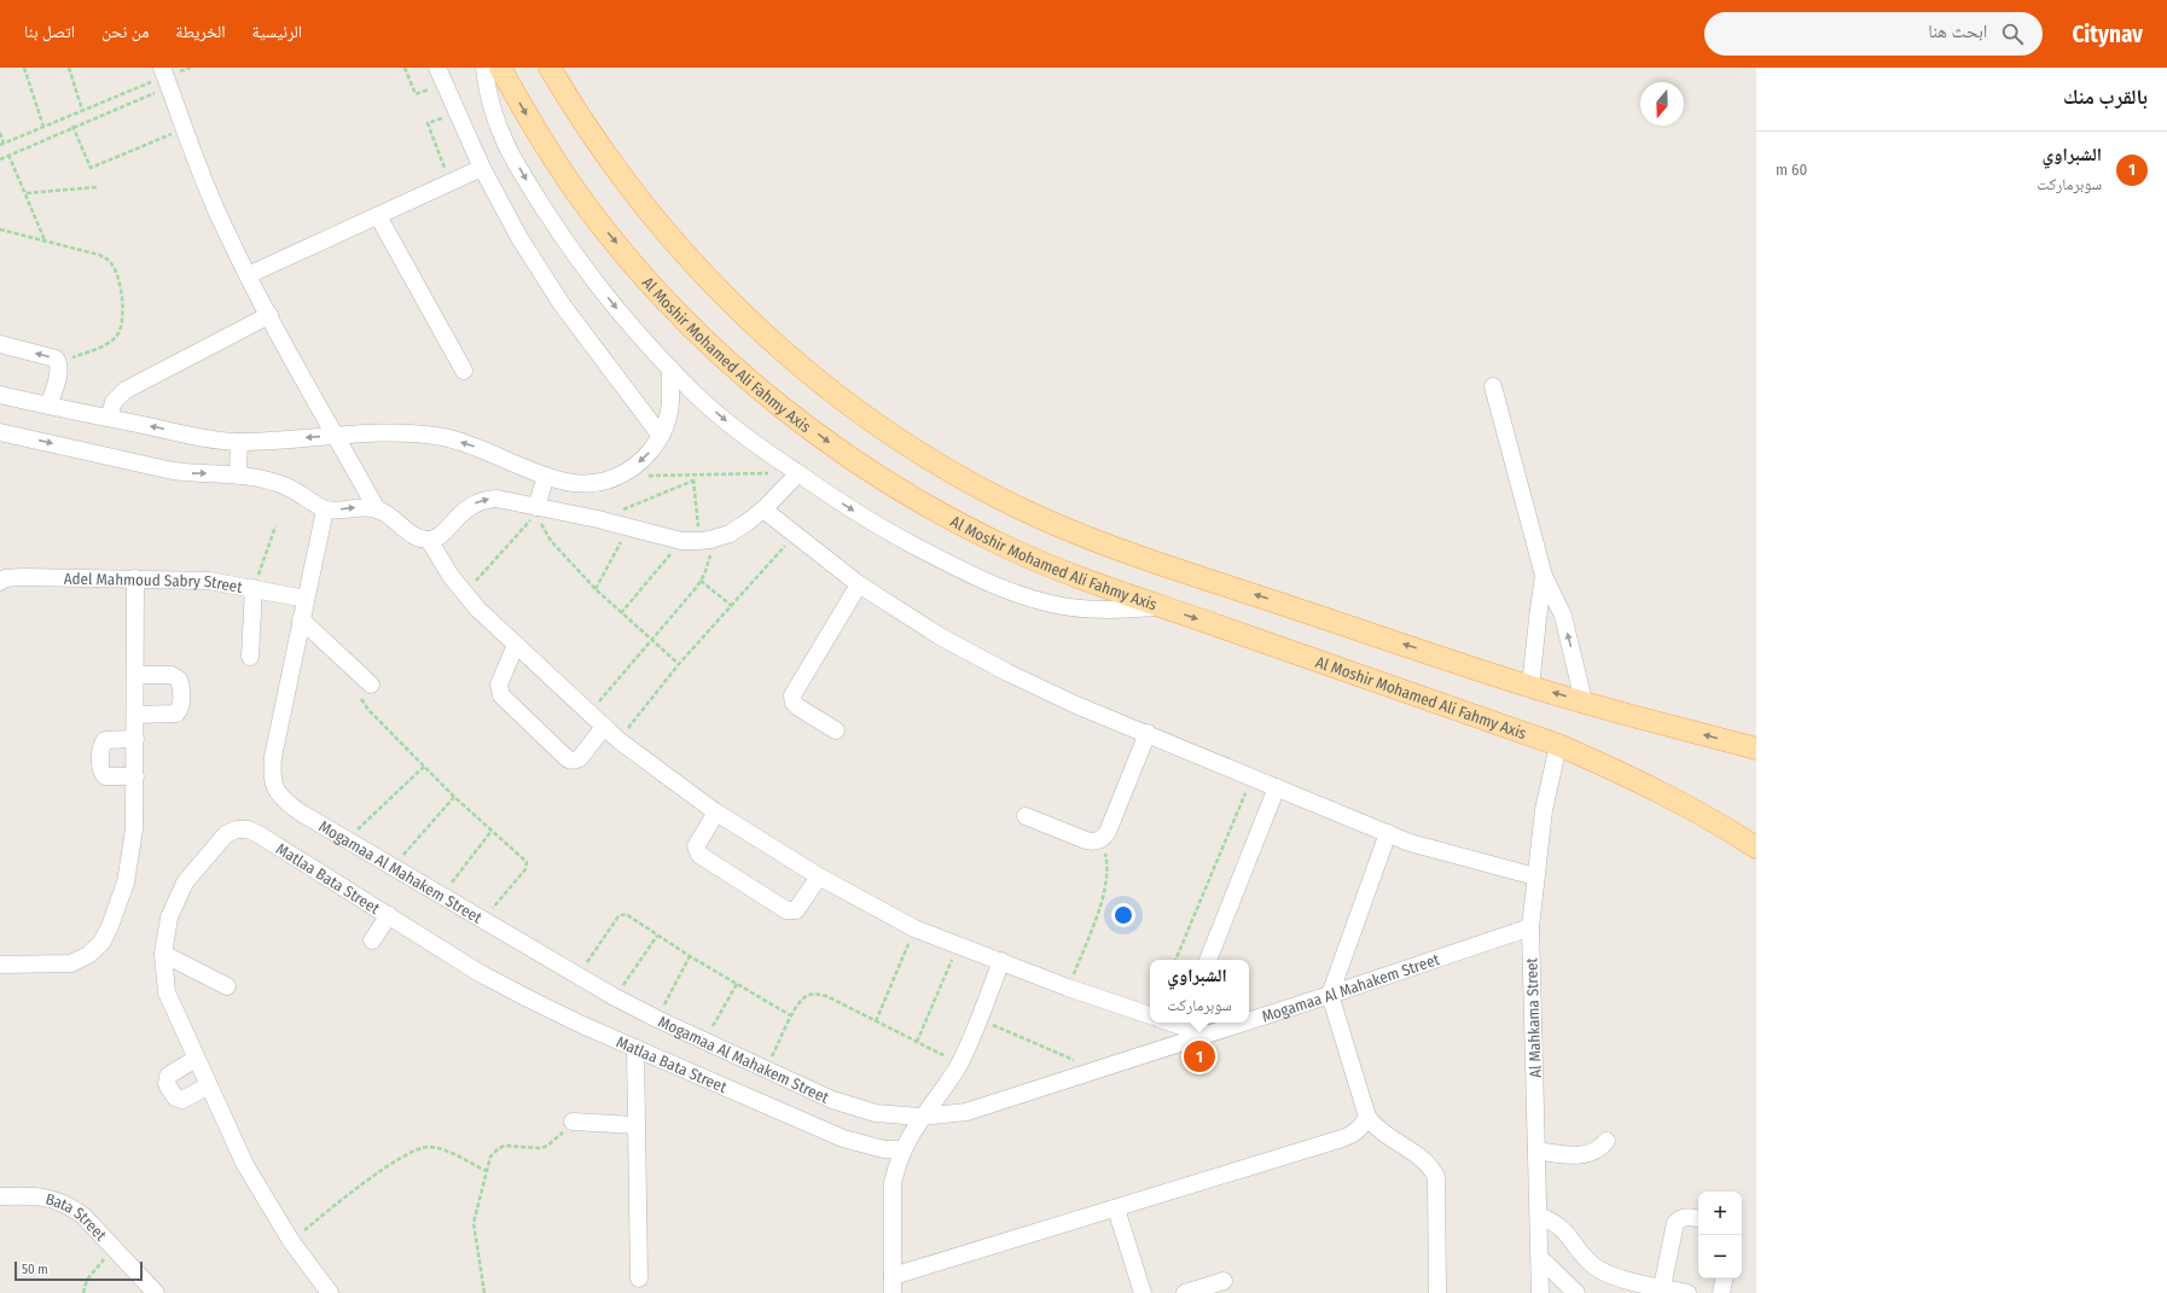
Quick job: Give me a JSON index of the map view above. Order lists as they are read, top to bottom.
{
  "streets": {
    "main road": ["Al Moshir Mohamed Ali Fahmy Axis"],
    "street": [
      "Adel Mahmoud Sabry Street",
      "Mogamaa Al Mahakem Street",
      "Matlaa Bata Street",
      "Al Mahkama Street",
      "Bata Street"
    ]
  },
  "crossings": [
    ["Al Moshir Mohamed Ali Fahmy Axis", "Al Mahkama Street"],
    ["Adel Mahmoud Sabry Street", "Mogamaa Al Mahakem Street"],
    ["Mogamaa Al Mahakem Street", "Al Mahkama Street"]
  ],
  "scale_bar": "50 m",
  "north": "bottom",
  "page": {
    "header": "Citynav",
    "search": "ابحث هنا",
    "nav": [
      "الرئيسية",
      "الخريطة",
      "من نحن",
      "اتصل بنا"
    ],
    "heading": "بالقرب منك",
    "list": [
      {
        "mark": "1",
        "name": "الشبراوي",
        "note": "سوبرماركت",
        "value": "60 m"
      }
    ],
    "popup": ["الشبراوي", "سوبرماركت"],
    "pins": "1",
    "map_buttons": ["+", "−"],
    "scale": "50 m"
  }
}
